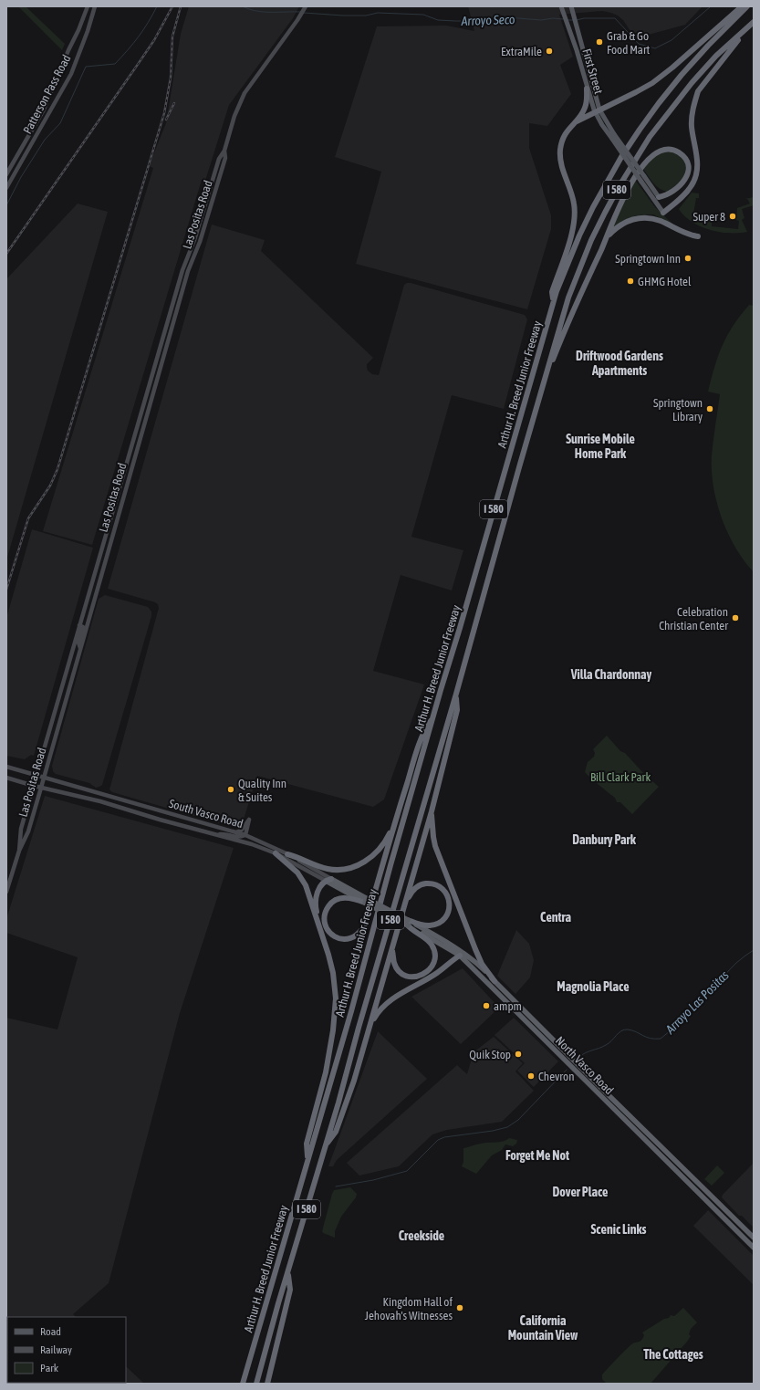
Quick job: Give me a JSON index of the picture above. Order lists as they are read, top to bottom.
{
  "streets": {
    "highway": [
      "I 580",
      "Arthur H. Breed Junior Freeway",
      "South Vasco Road",
      "North Vasco Road"
    ],
    "main road": ["First Street", "Patterson Pass Road", "Las Positas Road"]
  },
  "crossings": [
    ["Las Positas Road", "South Vasco Road"],
    ["South Vasco Road", "North Vasco Road"]
  ],
  "districts": [
    "Driftwood Gardens Apartments",
    "Sunrise Mobile Home Park",
    "Villa Chardonnay",
    "Danbury Park",
    "Centra",
    "Magnolia Place",
    "Forget Me Not",
    "Dover Place",
    "Scenic Links",
    "Creekside",
    "California Mountain View",
    "The Cottages"
  ],
  "water": ["Arroyo Seco", "Arroyo Las Positas"],
  "parks": ["Bill Clark Park"],
  "places": [
    "Grab & Go Food Mart",
    "ExtraMile",
    "Super 8",
    "Springtown Inn",
    "GHMG Hotel",
    "Springtown Library",
    "Celebration Christian Center",
    "Quality Inn & Suites",
    "ampm",
    "Quik Stop",
    "Chevron",
    "Kingdom Hall of Jehovah's Witnesses"
  ],
  "legend": ["Road", "Railway", "Park"]
}
